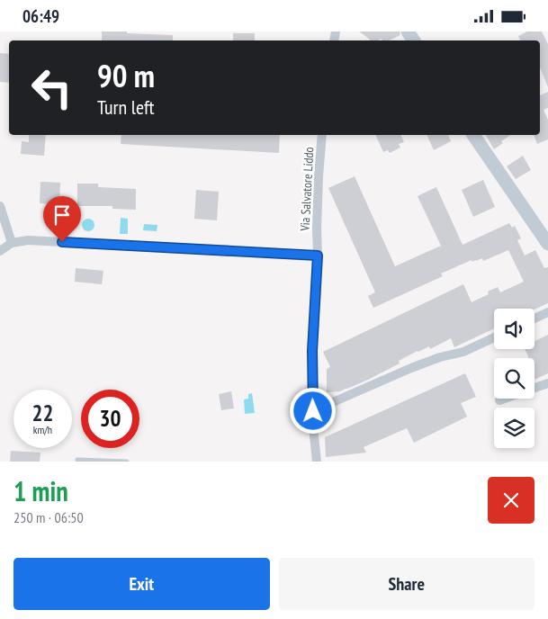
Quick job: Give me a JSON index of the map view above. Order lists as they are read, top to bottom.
{
  "streets": {
    "street": ["Via Salvatore Liddo"]
  },
  "page": {
    "status": "06:49",
    "turn": ["90 m", "Turn left"],
    "speed": "22 km/h",
    "limit": "30",
    "heading": ["1 min", "250 m · 06:50"],
    "buttons": ["Exit", "Share"]
  }
}
